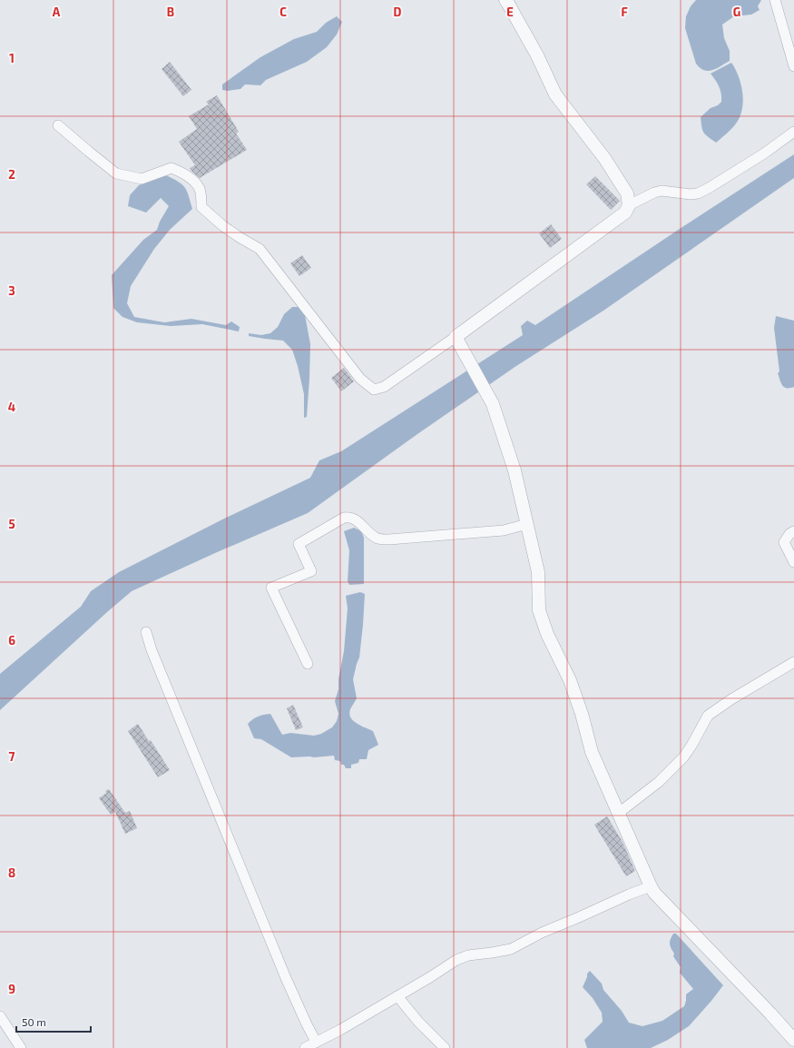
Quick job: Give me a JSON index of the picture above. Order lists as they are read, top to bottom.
{
  "scale_bar": "50 m",
  "grid": {
    "columns": [
      "A",
      "B",
      "C",
      "D",
      "E",
      "F",
      "G"
    ],
    "rows": [
      "1",
      "2",
      "3",
      "4",
      "5",
      "6",
      "7",
      "8",
      "9"
    ]
  }
}
